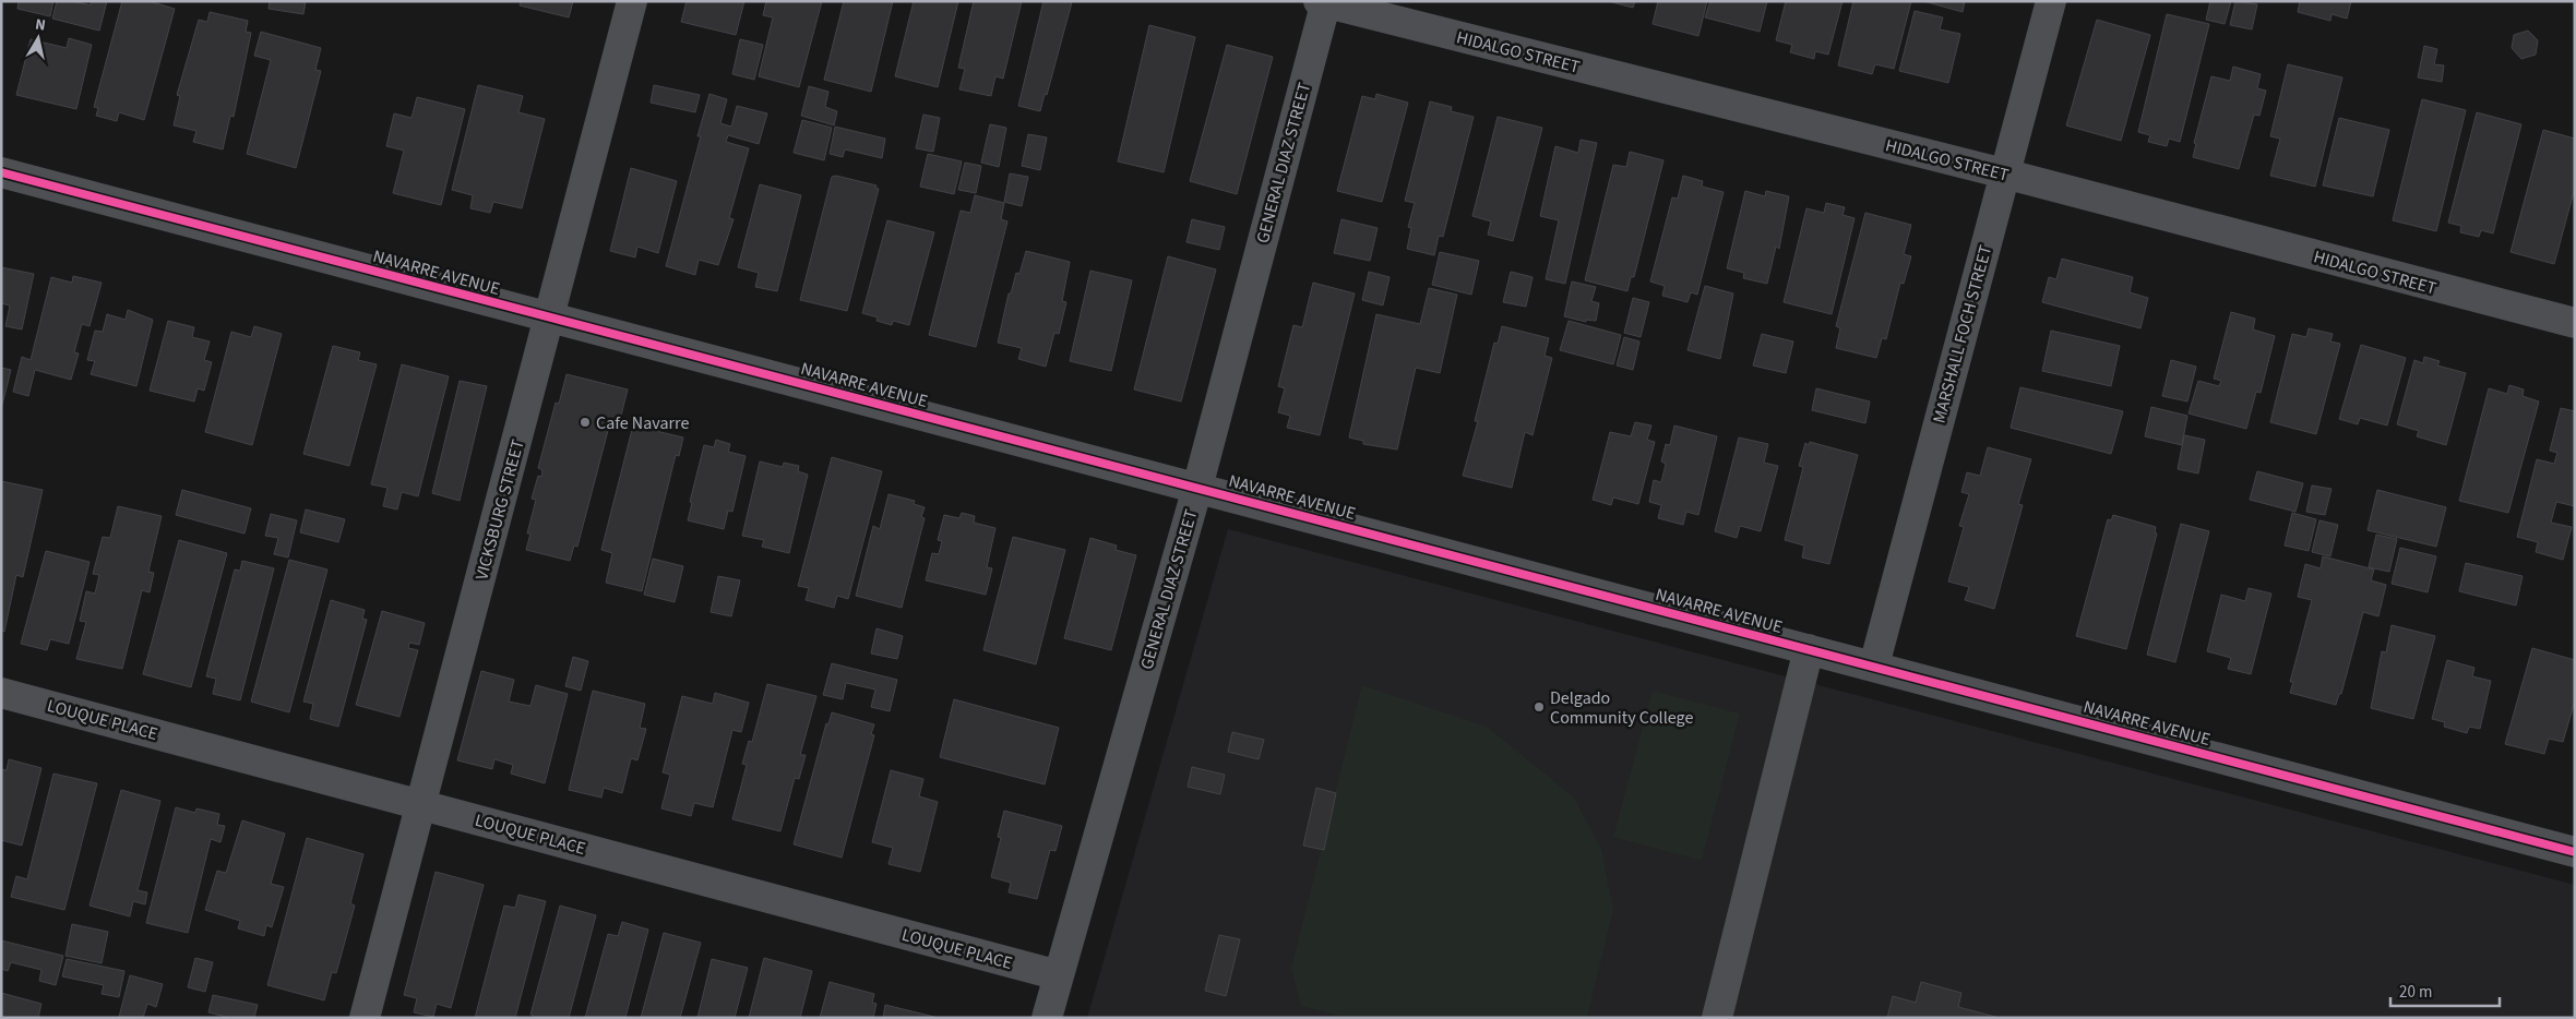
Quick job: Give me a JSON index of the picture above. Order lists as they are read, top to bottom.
{
  "streets": {
    "street": [
      "HIDALGO STREET",
      "GENERAL DIAZ STREET",
      "NAVARRE AVENUE",
      "MARSHALL FOCH STREET",
      "VICKSBURG STREET",
      "LOUQUE PLACE"
    ]
  },
  "crossings": [
    ["HIDALGO STREET", "GENERAL DIAZ STREET"],
    ["HIDALGO STREET", "MARSHALL FOCH STREET"],
    ["GENERAL DIAZ STREET", "NAVARRE AVENUE"],
    ["GENERAL DIAZ STREET", "LOUQUE PLACE"],
    ["NAVARRE AVENUE", "MARSHALL FOCH STREET"],
    ["NAVARRE AVENUE", "VICKSBURG STREET"],
    ["VICKSBURG STREET", "LOUQUE PLACE"]
  ],
  "places": ["Cafe Navarre", "Delgado Community College"],
  "scale_bar": "20 m",
  "north": "top"
}
